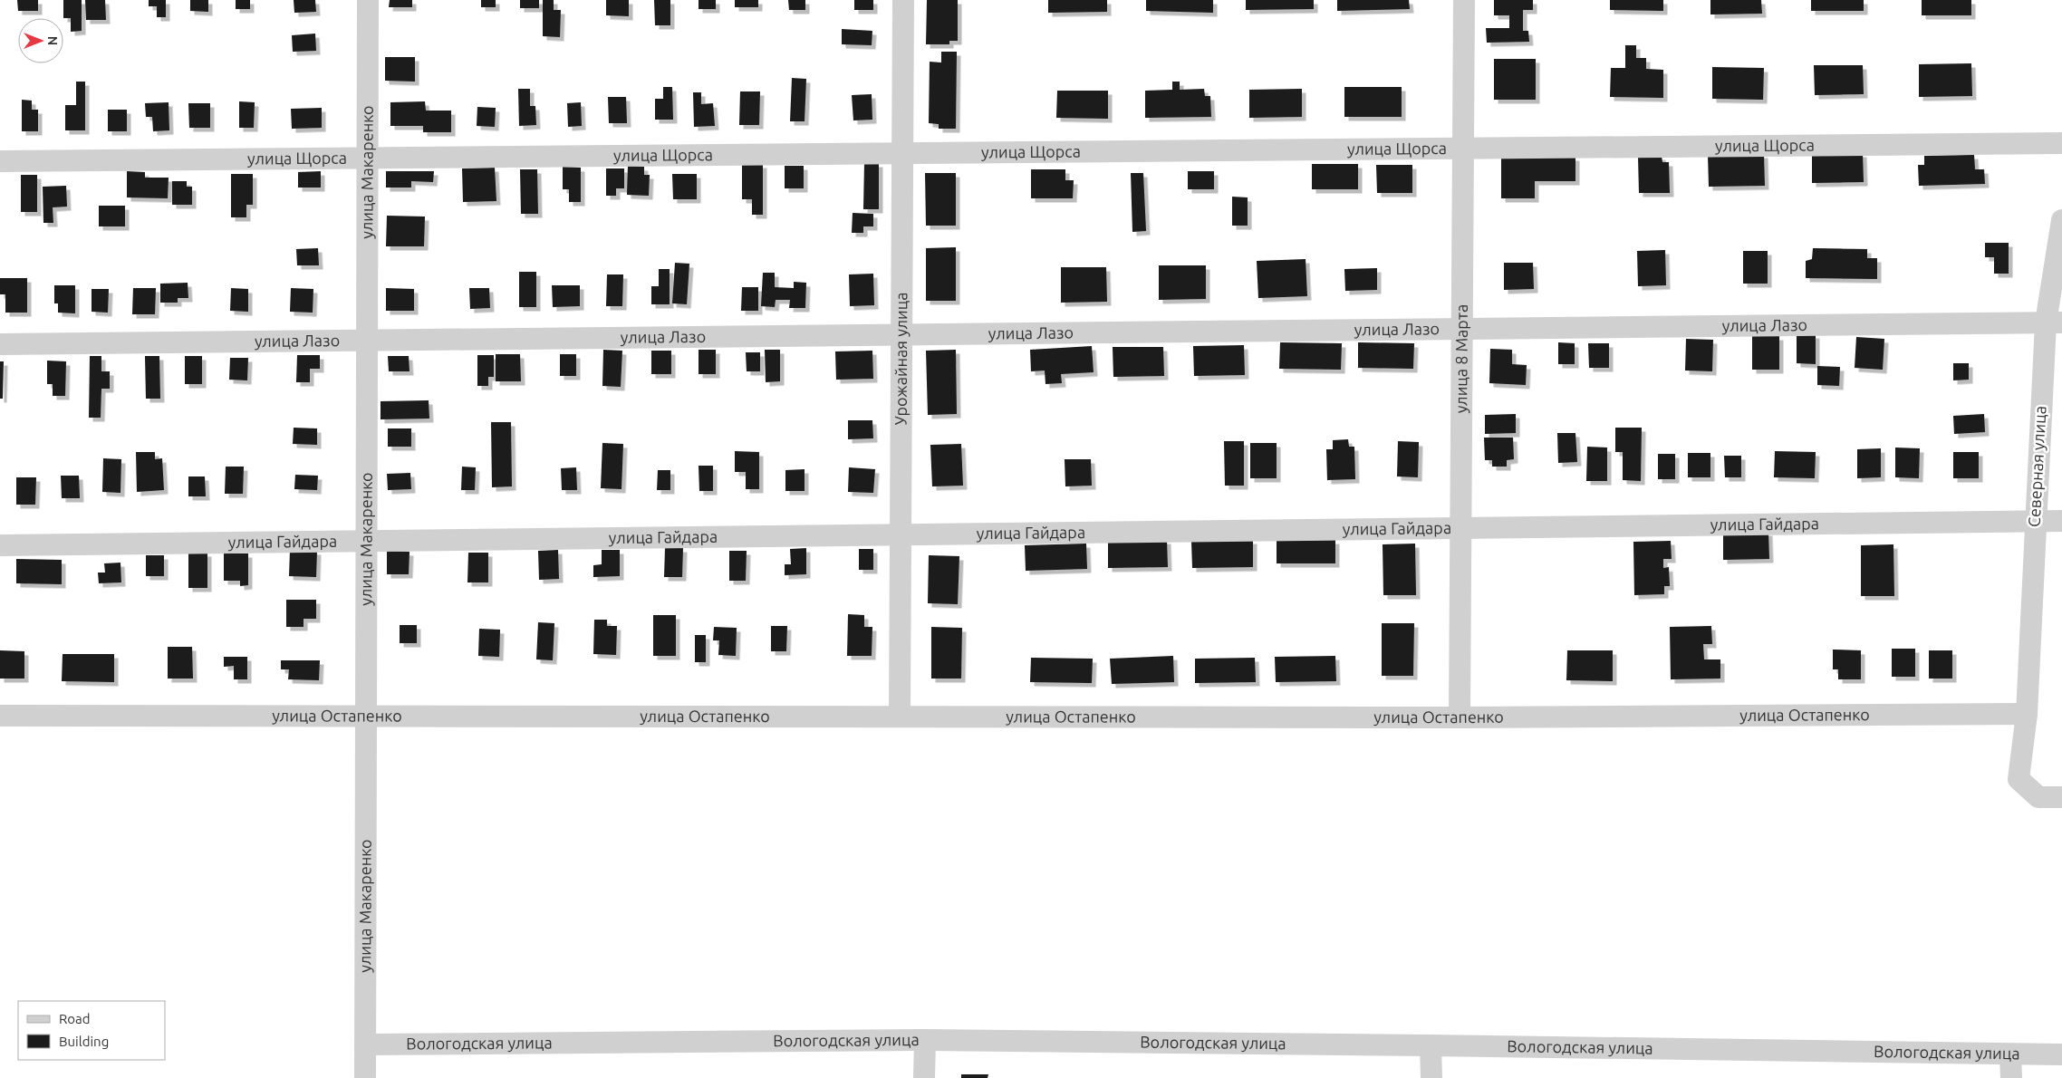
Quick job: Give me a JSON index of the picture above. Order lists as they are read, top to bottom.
{
  "streets": {
    "street": [
      "улица Щорса",
      "улица Макаренко",
      "улица Лазо",
      "Урожайная улица",
      "улица 8 Марта",
      "Северная улица",
      "улица Гайдара",
      "улица Остапенко",
      "Вологодская улица"
    ]
  },
  "crossings": [
    ["улица Щорса", "улица Макаренко"],
    ["улица Щорса", "Урожайная улица"],
    ["улица Щорса", "улица 8 Марта"],
    ["улица Макаренко", "улица Лазо"],
    ["улица Макаренко", "улица Гайдара"],
    ["улица Макаренко", "улица Остапенко"],
    ["улица Макаренко", "Вологодская улица"],
    ["улица Лазо", "Урожайная улица"],
    ["улица Лазо", "улица 8 Марта"],
    ["улица Лазо", "Северная улица"],
    ["Урожайная улица", "улица Гайдара"],
    ["Урожайная улица", "улица Остапенко"],
    ["улица 8 Марта", "улица Гайдара"],
    ["улица 8 Марта", "улица Остапенко"],
    ["Северная улица", "улица Гайдара"],
    ["Северная улица", "улица Остапенко"]
  ],
  "legend": ["Road", "Building"],
  "north": "right"
}
